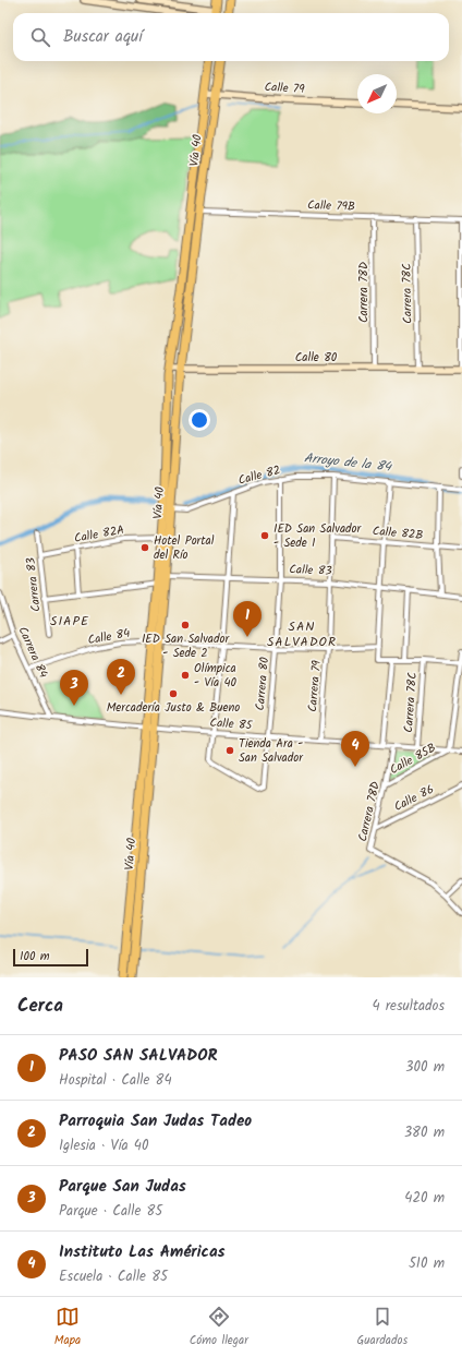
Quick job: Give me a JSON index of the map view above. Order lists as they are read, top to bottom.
{
  "streets": {
    "highway": ["Vía 40"],
    "street": [
      "Calle 79",
      "Calle 79B",
      "Carrera 78D",
      "Carrera 78C",
      "Calle 80",
      "Calle 82",
      "Calle 82B",
      "Calle 82A",
      "Calle 83",
      "Carrera 83",
      "Calle 84",
      "Carrera 84",
      "Carrera 80",
      "Carrera 79",
      "Calle 85",
      "Calle 85B",
      "Calle 86"
    ]
  },
  "crossings": [
    ["Calle 79", "Vía 40"],
    ["Vía 40", "Calle 79B"],
    ["Vía 40", "Calle 80"],
    ["Vía 40", "Calle 82"],
    ["Vía 40", "Calle 82A"],
    ["Vía 40", "Calle 83"],
    ["Vía 40", "Calle 84"],
    ["Vía 40", "Calle 85"],
    ["Calle 79B", "Carrera 78D"],
    ["Calle 79B", "Carrera 78C"],
    ["Carrera 78D", "Calle 80"],
    ["Carrera 78D", "Calle 85"],
    ["Carrera 78D", "Calle 85B"],
    ["Carrera 78D", "Calle 86"],
    ["Carrera 78C", "Calle 80"],
    ["Carrera 78C", "Calle 83"],
    ["Carrera 78C", "Calle 85"],
    ["Calle 82", "Carrera 80"],
    ["Calle 82", "Carrera 79"],
    ["Calle 82B", "Carrera 79"],
    ["Calle 82A", "Carrera 83"],
    ["Calle 83", "Carrera 83"],
    ["Calle 83", "Carrera 80"],
    ["Calle 83", "Carrera 79"],
    ["Calle 84", "Carrera 84"],
    ["Calle 84", "Carrera 80"],
    ["Calle 84", "Carrera 79"],
    ["Carrera 84", "Calle 85"],
    ["Carrera 80", "Calle 85"],
    ["Carrera 79", "Calle 85"],
    ["Calle 85", "Calle 85B"]
  ],
  "districts": ["SIAPE", "SAN SALVADOR"],
  "water": ["Arroyo de la 84"],
  "places": [
    "IED San Salvador - Sede 1",
    "Hotel Portal del Río",
    "IED San Salvador - Sede 2",
    "Olímpica - Vía 40",
    "Mercadería Justo & Bueno",
    "Tienda Ara - San Salvador"
  ],
  "scale_bar": "100 m",
  "north": "bottom left",
  "page": {
    "search": "Buscar aquí",
    "pins": [
      "1",
      "2",
      "3",
      "4"
    ],
    "scale": "100 m",
    "heading": ["Cerca", "4 resultados"],
    "list": [
      {
        "mark": "1",
        "name": "PASO SAN SALVADOR",
        "note": "Hospital · Calle 84",
        "value": "300 m"
      },
      {
        "mark": "2",
        "name": "Parroquia San Judas Tadeo",
        "note": "Iglesia · Vía 40",
        "value": "380 m"
      },
      {
        "mark": "3",
        "name": "Parque San Judas",
        "note": "Parque · Calle 85",
        "value": "420 m"
      },
      {
        "mark": "4",
        "name": "Instituto Las Américas",
        "note": "Escuela · Calle 85",
        "value": "510 m"
      }
    ],
    "nav": ["Mapa", "Cómo llegar", "Guardados"]
  }
}
